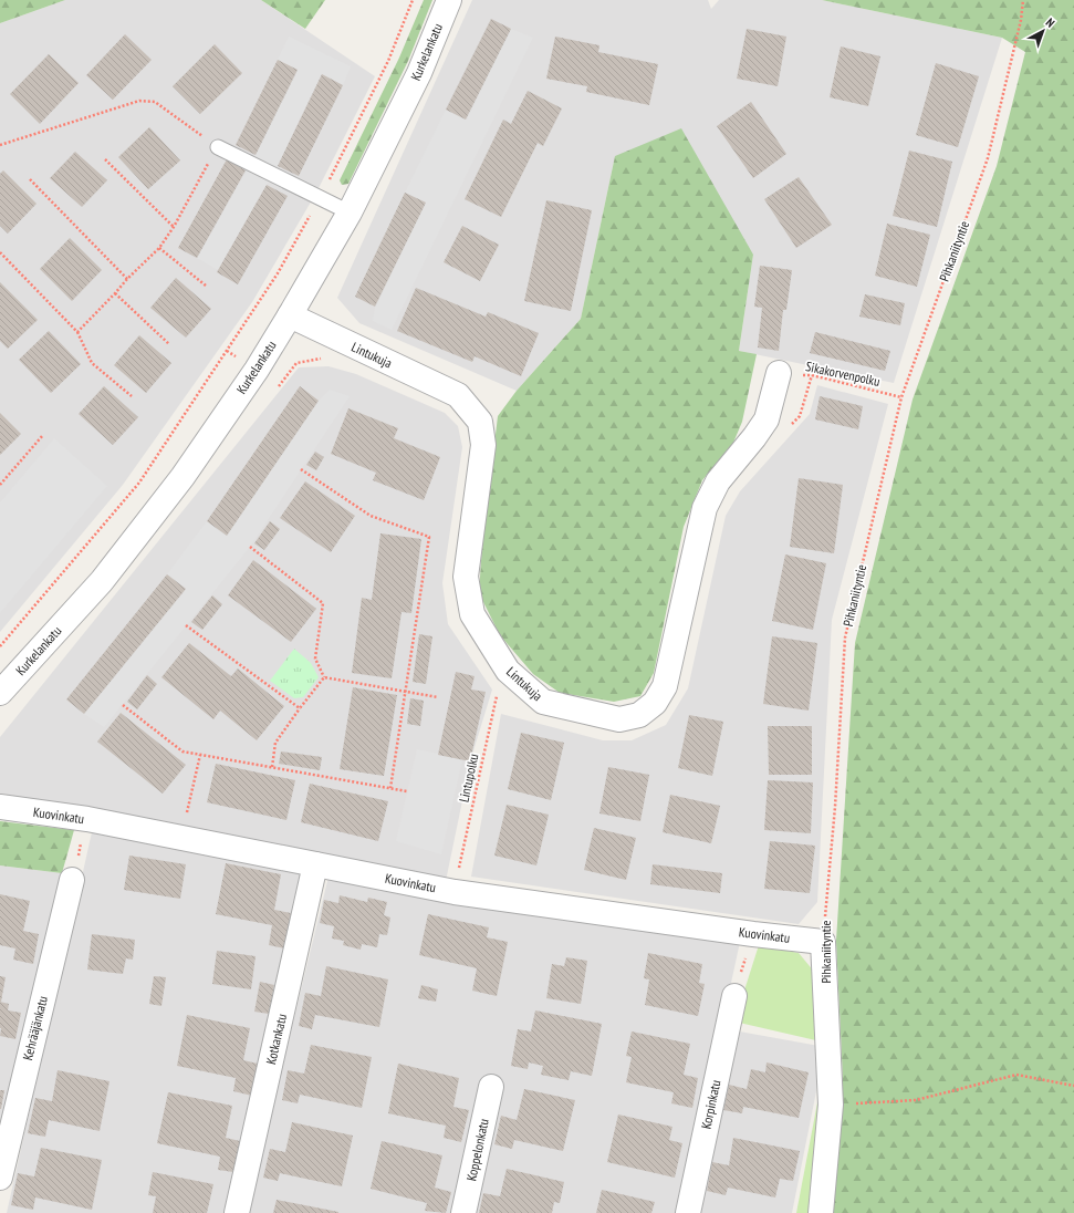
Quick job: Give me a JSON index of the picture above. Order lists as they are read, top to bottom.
{
  "streets": {
    "street": [
      "Kurkelankatu",
      "Pihkaniityntie",
      "Lintukuja",
      "Kuovinkatu",
      "Kehrääjänkatu",
      "Kotkankatu",
      "Korpinkatu",
      "Koppelonkatu"
    ],
    "path": ["Sikakorvenpolku", "Lintupolku"]
  },
  "crossings": [
    ["Kurkelankatu", "Lintukuja"],
    ["Pihkaniityntie", "Sikakorvenpolku"],
    ["Pihkaniityntie", "Kuovinkatu"],
    ["Lintukuja", "Sikakorvenpolku"],
    ["Lintukuja", "Lintupolku"],
    ["Lintupolku", "Kuovinkatu"],
    ["Kuovinkatu", "Kotkankatu"]
  ],
  "north": "top right"
}
